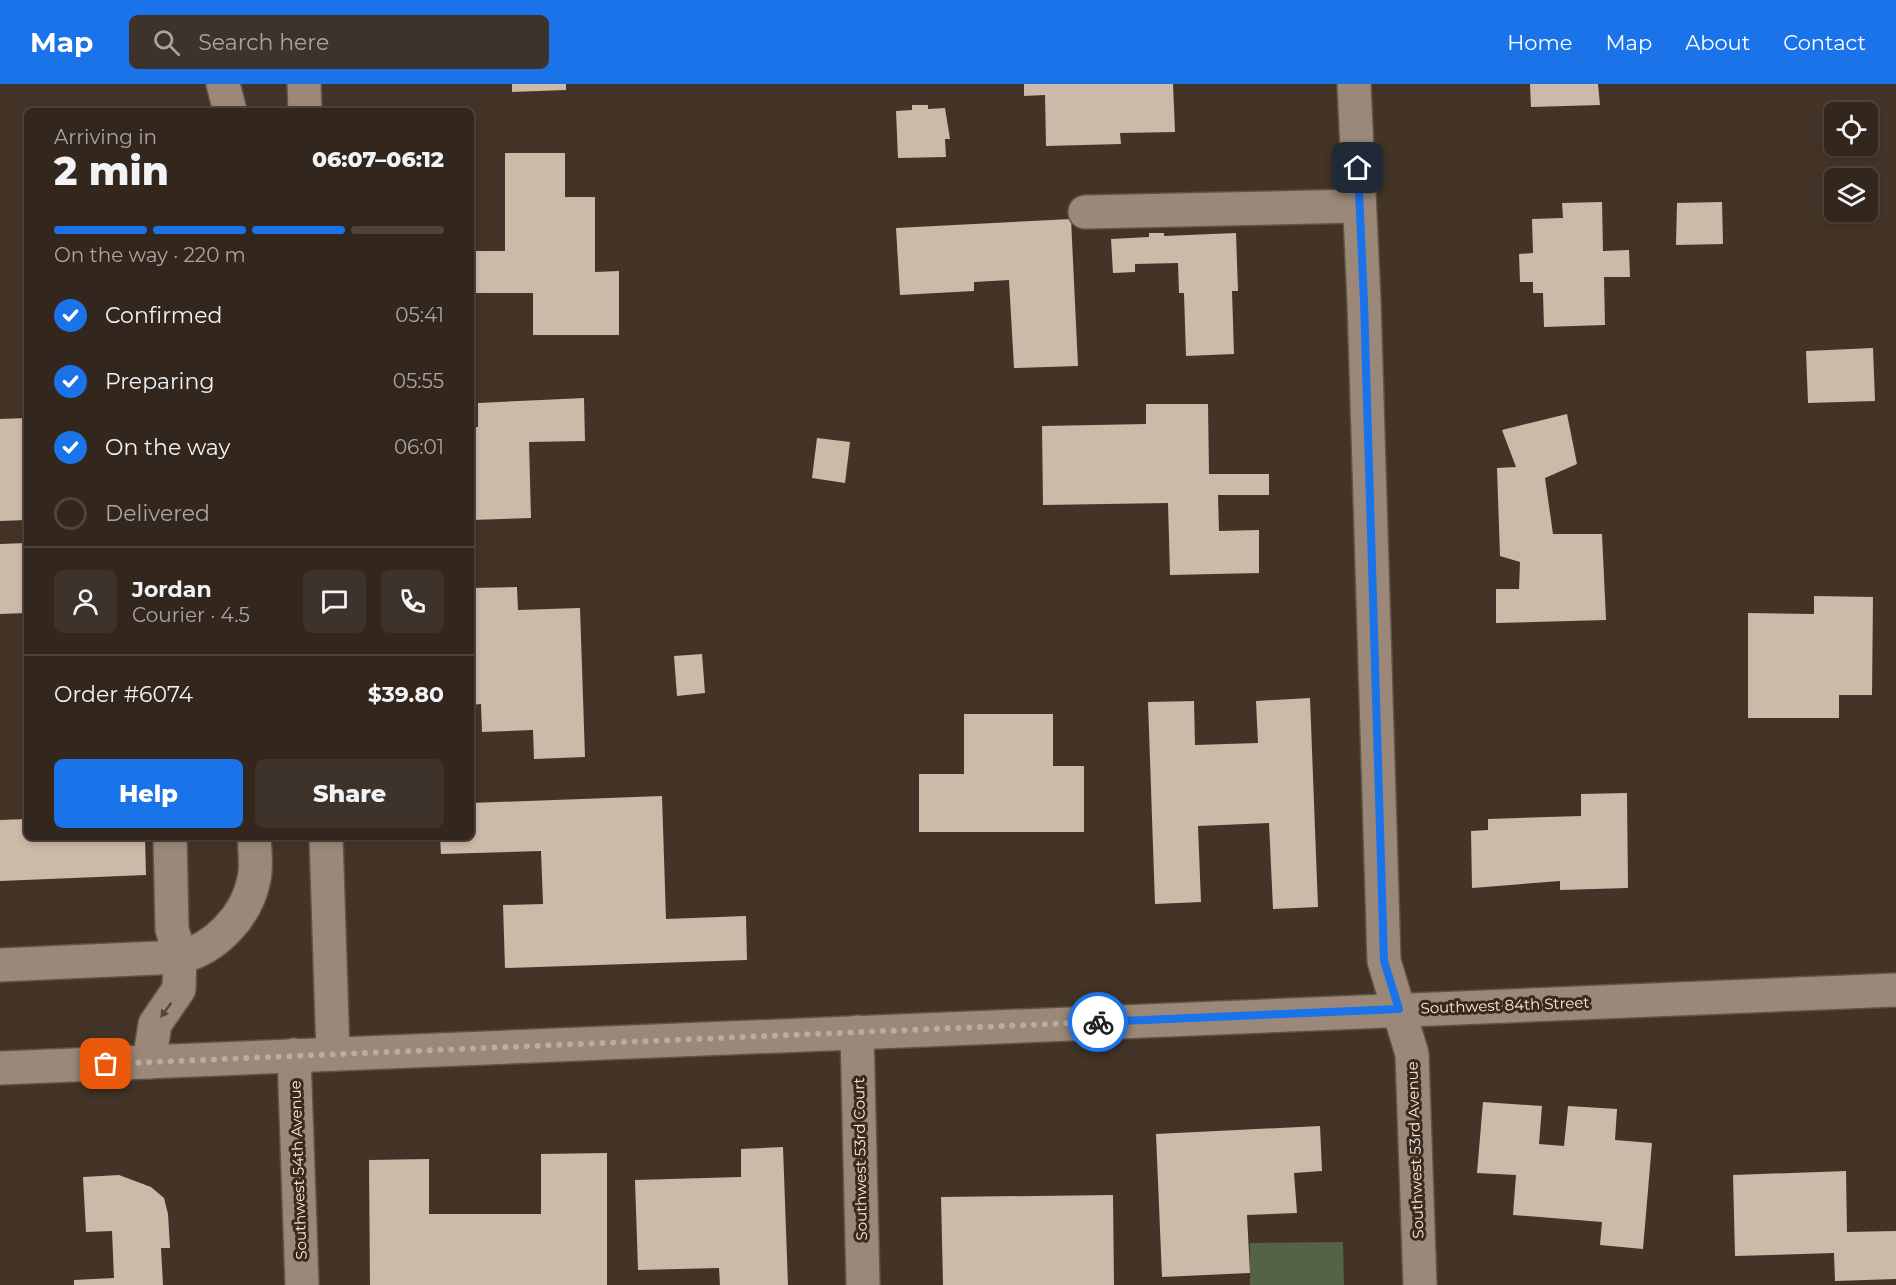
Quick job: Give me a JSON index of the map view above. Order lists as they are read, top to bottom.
{
  "streets": {
    "street": [
      "Southwest 84th Street",
      "Southwest 53rd Avenue",
      "Southwest 53rd Court",
      "Southwest 54th Avenue"
    ]
  },
  "crossings": [
    ["Southwest 84th Street", "Southwest 53rd Avenue"],
    ["Southwest 84th Street", "Southwest 53rd Court"],
    ["Southwest 84th Street", "Southwest 54th Avenue"]
  ],
  "page": {
    "header": "Map",
    "search": "Search here",
    "nav": [
      "Home",
      "Map",
      "About",
      "Contact"
    ],
    "heading": ["2 min", "Arriving in", "06:07–06:12"],
    "panel": [
      "Jordan",
      "Courier · 4.5",
      "Order #6074",
      "$39.80"
    ],
    "bar": "On the way · 220 m",
    "list": [
      ["Confirmed", "05:41"],
      ["Preparing", "05:55"],
      ["On the way", "06:01"],
      "Delivered"
    ],
    "buttons": ["Help", "Share"]
  }
}
